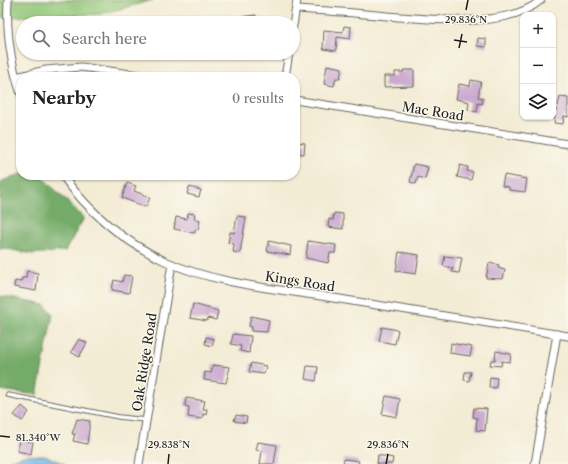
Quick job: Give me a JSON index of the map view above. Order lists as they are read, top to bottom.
{
  "streets": {
    "street": ["Mac Road", "Kings Road", "Oak Ridge Road"]
  },
  "crossings": [
    ["Kings Road", "Oak Ridge Road"]
  ],
  "page": {
    "map_buttons": ["+", "−"],
    "search": "Search here",
    "heading": ["Nearby", "0 results"]
  },
  "coordinates": ["29.836°N", "81.340°W", "29.838°N"]
}
